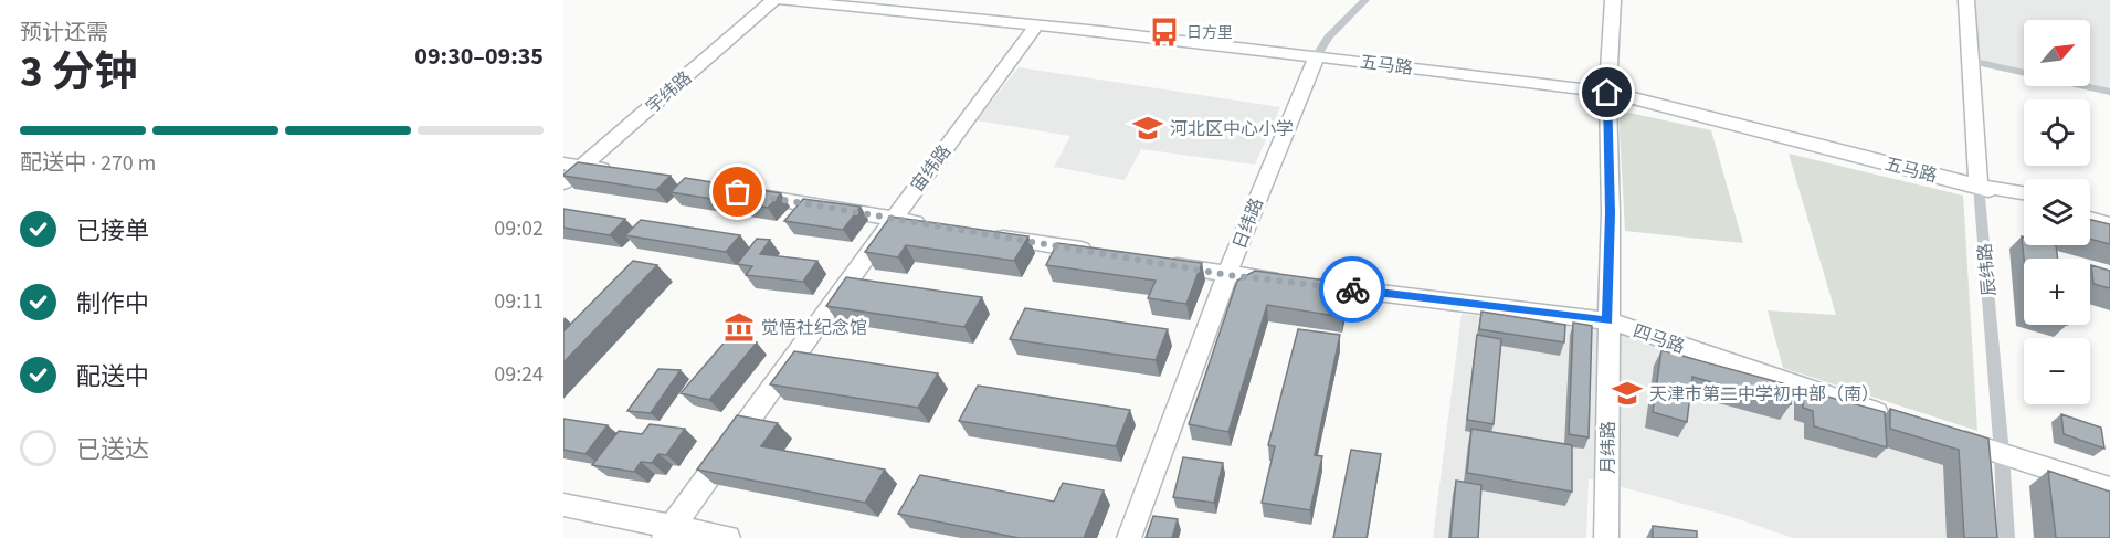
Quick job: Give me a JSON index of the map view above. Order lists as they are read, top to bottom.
{
  "streets": {
    "street": [
      "五马路",
      "宇纬路",
      "宙纬路",
      "日纬路",
      "辰纬路",
      "四马路",
      "月纬路"
    ]
  },
  "crossings": [
    ["五马路", "宙纬路"],
    ["五马路", "日纬路"],
    ["五马路", "辰纬路"],
    ["五马路", "月纬路"],
    ["日纬路", "四马路"],
    ["四马路", "月纬路"]
  ],
  "places": {
    "bus stop": ["日方里"],
    "school or university": ["河北区中心小学", "天津市第二中学初中部（南）"],
    "museum": ["觉悟社纪念馆"]
  },
  "north": "top right",
  "page": {
    "heading": ["3 分钟", "预计还需", "09:30–09:35"],
    "map_buttons": ["+", "−"],
    "bar": "配送中 · 270 m",
    "list": [
      ["已接单", "09:02"],
      ["制作中", "09:11"],
      ["配送中", "09:24"],
      "已送达"
    ]
  }
}
